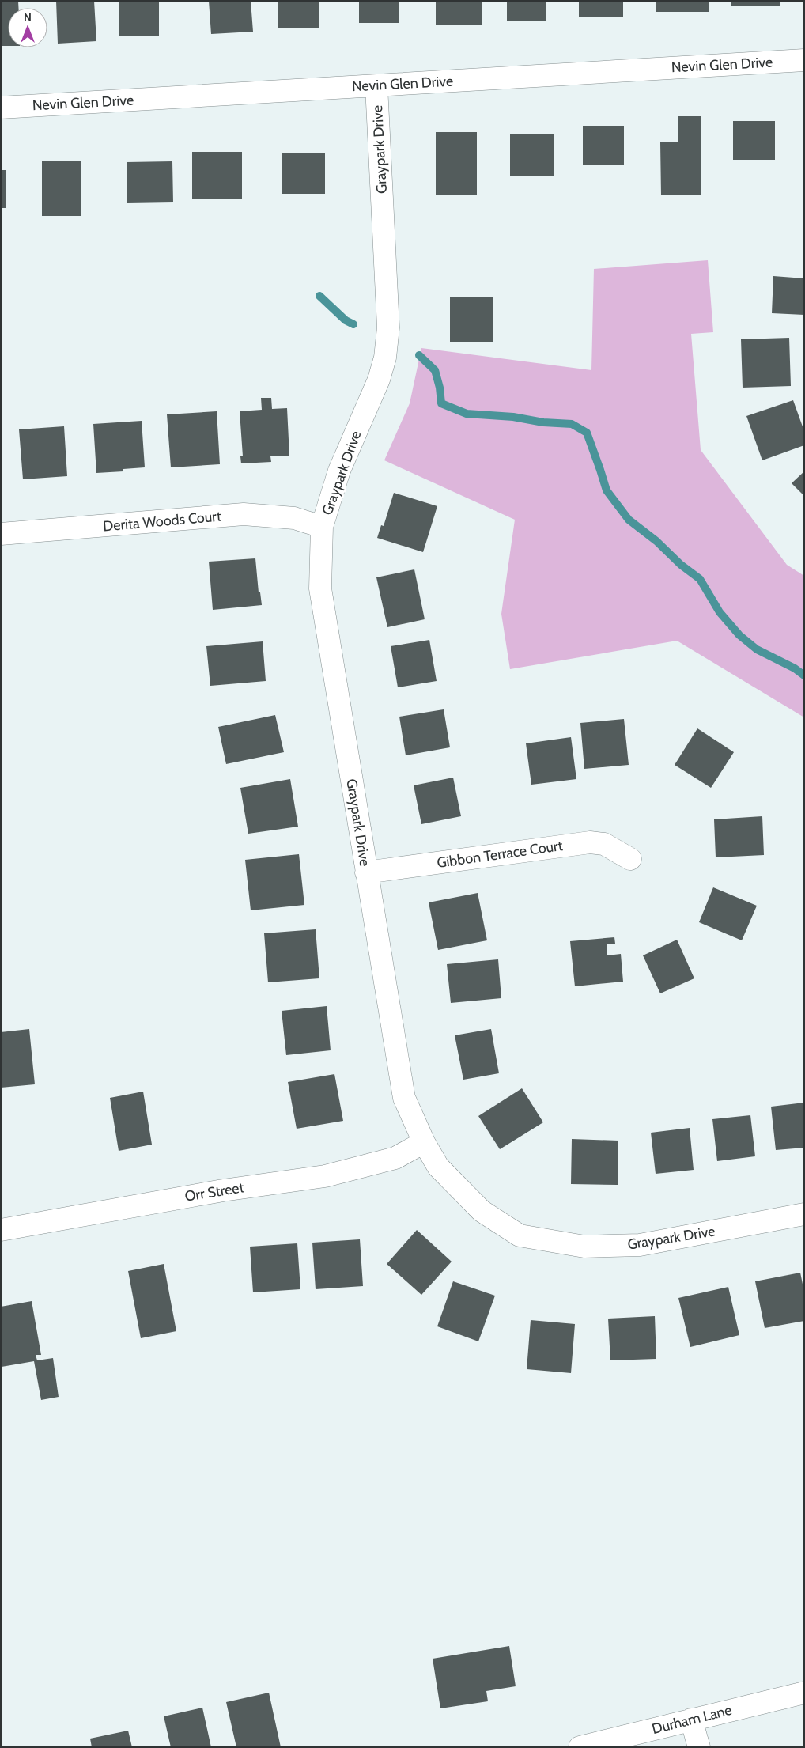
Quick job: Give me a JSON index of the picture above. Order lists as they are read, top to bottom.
{
  "streets": {
    "street": [
      "Nevin Glen Drive",
      "Graypark Drive",
      "Derita Woods Court",
      "Gibbon Terrace Court",
      "Orr Street",
      "Durham Lane"
    ]
  },
  "crossings": [
    ["Nevin Glen Drive", "Graypark Drive"],
    ["Graypark Drive", "Derita Woods Court"],
    ["Graypark Drive", "Gibbon Terrace Court"],
    ["Graypark Drive", "Orr Street"]
  ],
  "north": "top"
}
